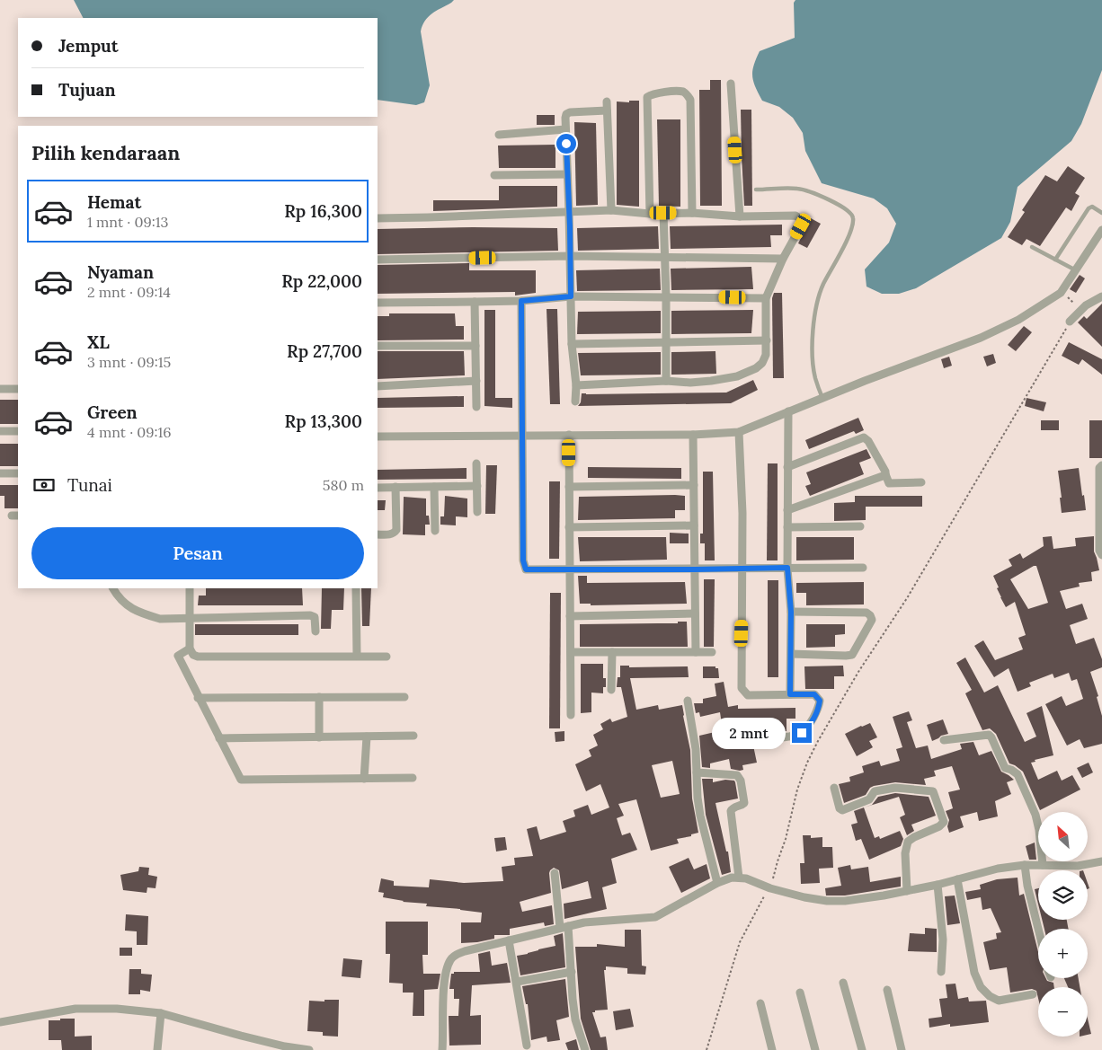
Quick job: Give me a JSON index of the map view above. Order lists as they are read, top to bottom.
{
  "north": "top left",
  "page": {
    "banner": ["Jemput", "Tujuan"],
    "heading": "Pilih kendaraan",
    "list": [
      {
        "name": "Hemat",
        "note": "1 mnt · 09:13",
        "value": "Rp 16,300"
      },
      {
        "name": "Nyaman",
        "note": "2 mnt · 09:14",
        "value": "Rp 22,000"
      },
      {
        "name": "XL",
        "note": "3 mnt · 09:15",
        "value": "Rp 27,700"
      },
      {
        "name": "Green",
        "note": "4 mnt · 09:16",
        "value": "Rp 13,300"
      }
    ],
    "pay": ["Tunai", "580 m"],
    "buttons": "Pesan",
    "bubble": "2 mnt",
    "map_buttons": ["+", "−"]
  }
}
